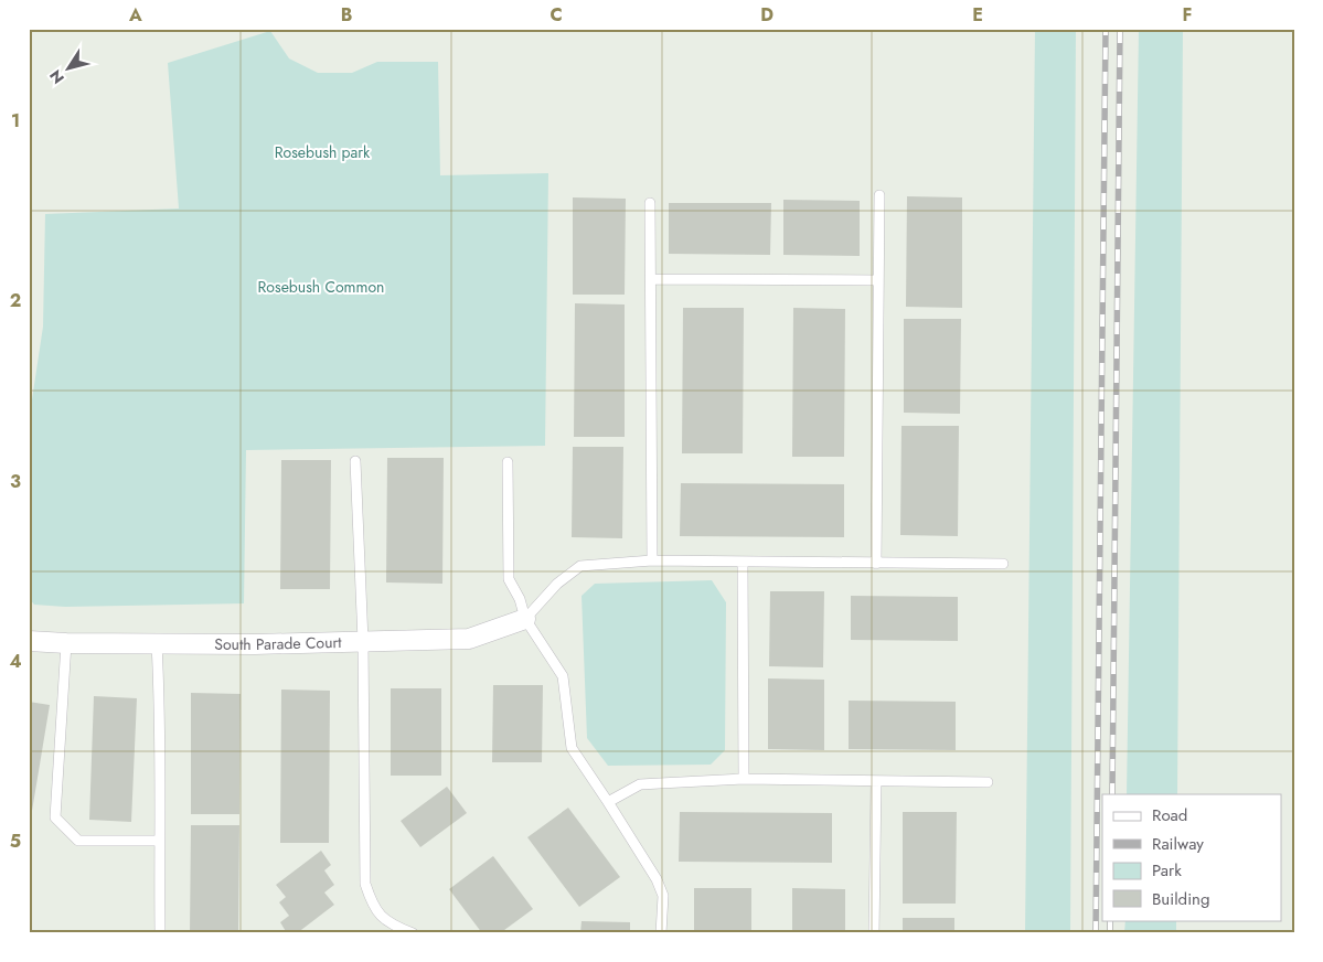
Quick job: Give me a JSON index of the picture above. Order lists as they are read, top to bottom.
{
  "streets": {
    "street": ["South Parade Court"]
  },
  "parks": ["Rosebush park", "Rosebush Common"],
  "legend": [
    "Road",
    "Railway",
    "Park",
    "Building"
  ],
  "north": "bottom left",
  "grid": {
    "columns": [
      "A",
      "B",
      "C",
      "D",
      "E",
      "F"
    ],
    "rows": [
      "1",
      "2",
      "3",
      "4",
      "5"
    ]
  }
}
